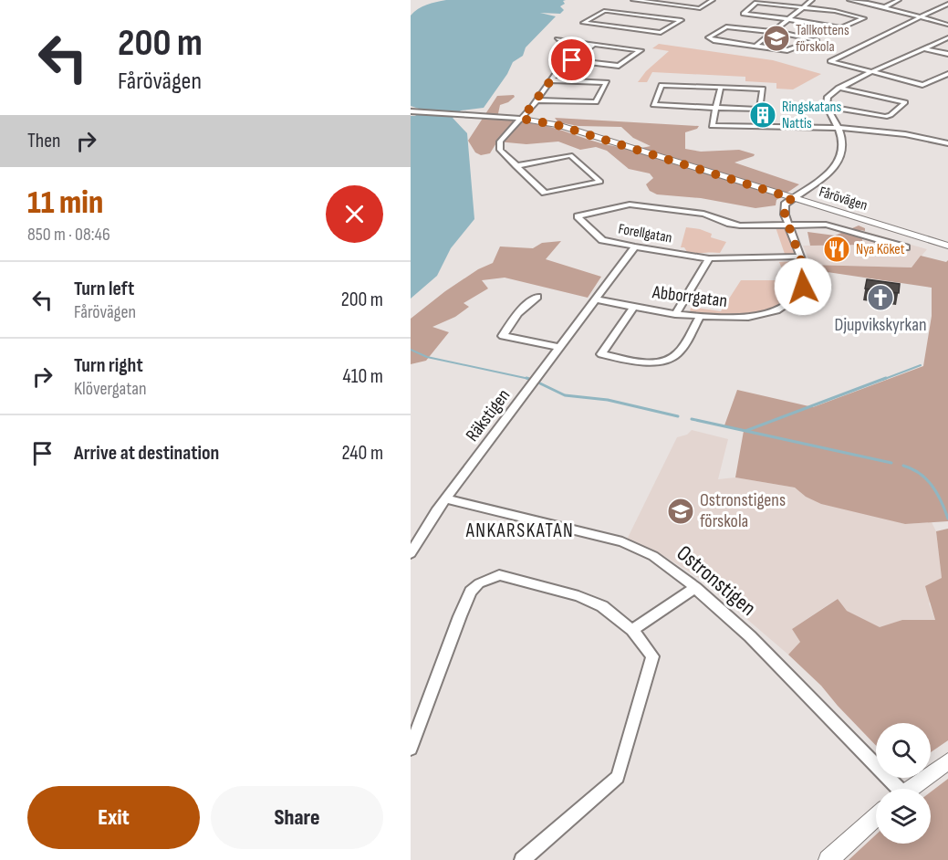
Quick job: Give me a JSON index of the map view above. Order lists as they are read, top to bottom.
{
  "streets": {
    "street": [
      "Fårövägen",
      "Forellgatan",
      "Abborrgatan",
      "Räkstigen",
      "Ostronstigen"
    ]
  },
  "crossings": [
    ["Fårövägen", "Abborrgatan"],
    ["Forellgatan", "Abborrgatan"],
    ["Forellgatan", "Räkstigen"],
    ["Abborrgatan", "Räkstigen"],
    ["Räkstigen", "Ostronstigen"]
  ],
  "districts": ["ANKARSKATAN"],
  "places": {
    "school or university": ["Tallkottens förskola", "Ostronstigens förskola"],
    "building": ["Ringskatans Nattis"],
    "restaurant": ["Nya Köket"],
    "church": ["Djupvikskyrkan"]
  },
  "page": {
    "turn": ["200 m", "Fårövägen"],
    "then": "Then",
    "heading": ["11 min", "850 m · 08:46"],
    "list": [
      {
        "name": "Turn left",
        "note": "Fårövägen",
        "value": "200 m"
      },
      {
        "name": "Turn right",
        "note": "Klövergatan",
        "value": "410 m"
      },
      {
        "name": "Arrive at destination",
        "value": "240 m"
      }
    ],
    "buttons": ["Exit", "Share"]
  }
}
